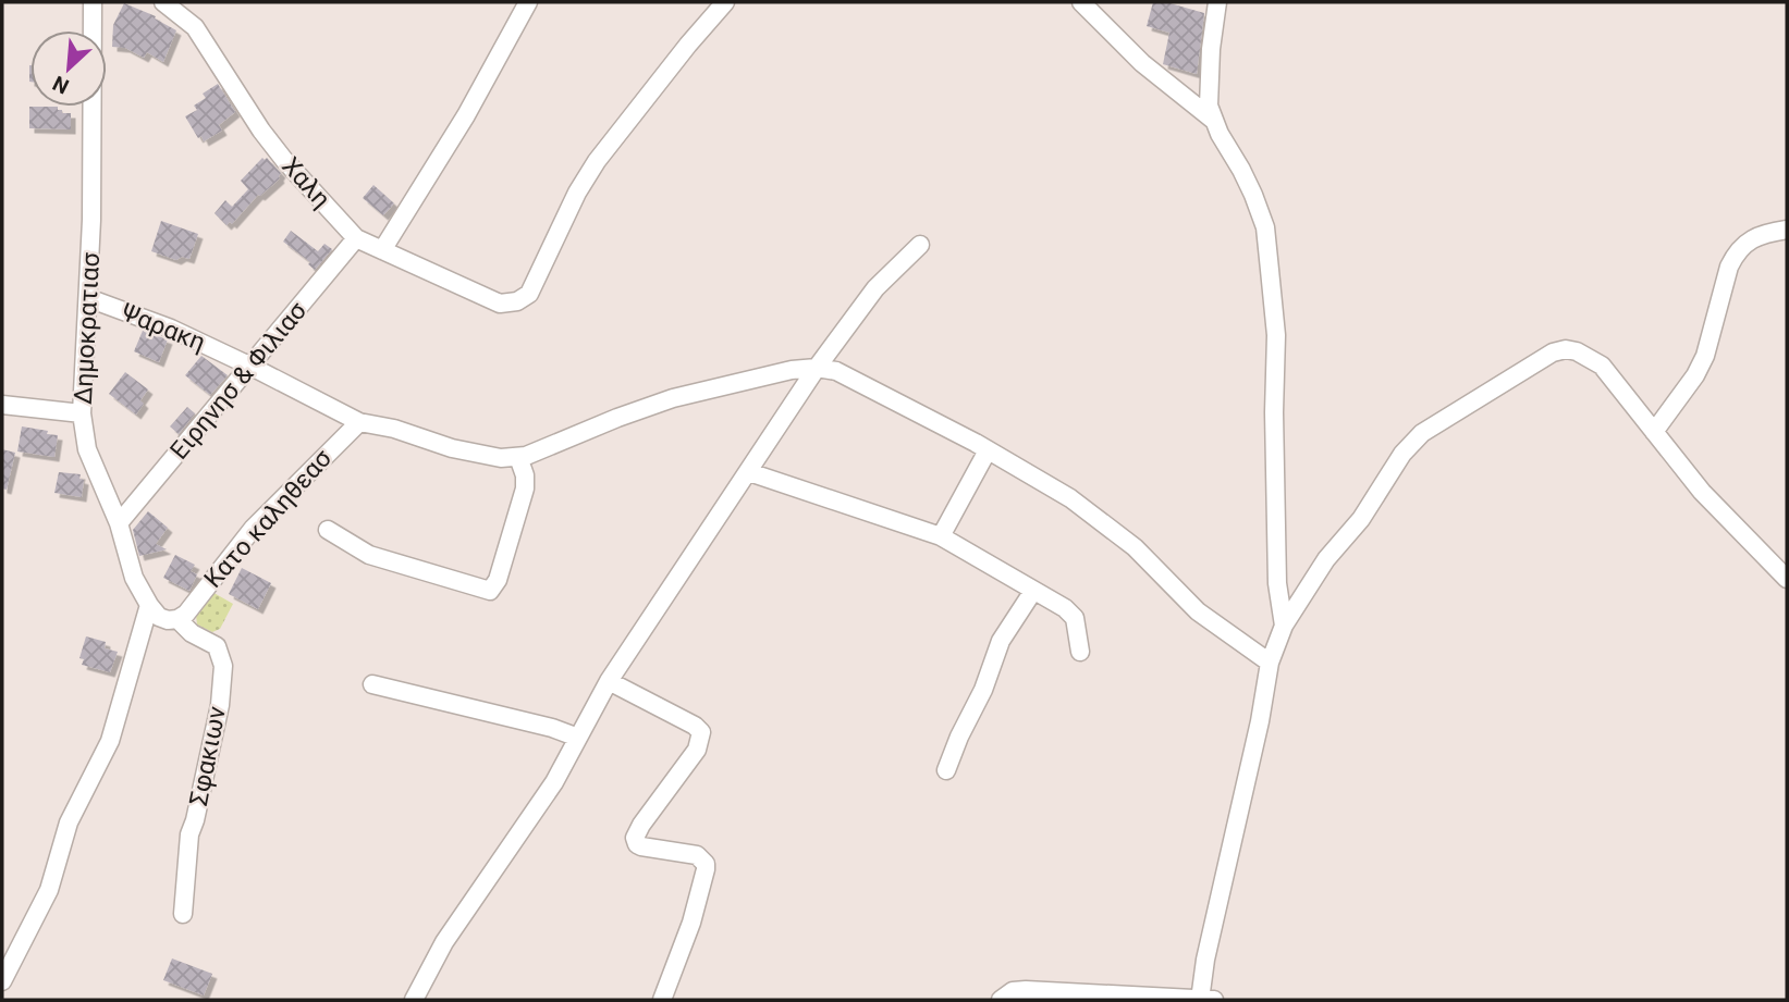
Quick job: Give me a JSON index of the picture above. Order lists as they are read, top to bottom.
{
  "streets": {
    "street": [
      "Χαλη",
      "Ψαρακη",
      "Δημοκρατιασ",
      "Ειρηνησ & Φιλιασ",
      "Κατο καληθεασ",
      "Σφακιων"
    ]
  },
  "crossings": [
    ["Χαλη", "Ειρηνησ & Φιλιασ"],
    ["Ψαρακη", "Δημοκρατιασ"],
    ["Ψαρακη", "Ειρηνησ & Φιλιασ"],
    ["Ψαρακη", "Κατο καληθεασ"],
    ["Δημοκρατιασ", "Ειρηνησ & Φιλιασ"],
    ["Κατο καληθεασ", "Σφακιων"]
  ],
  "north": "bottom left"
}
